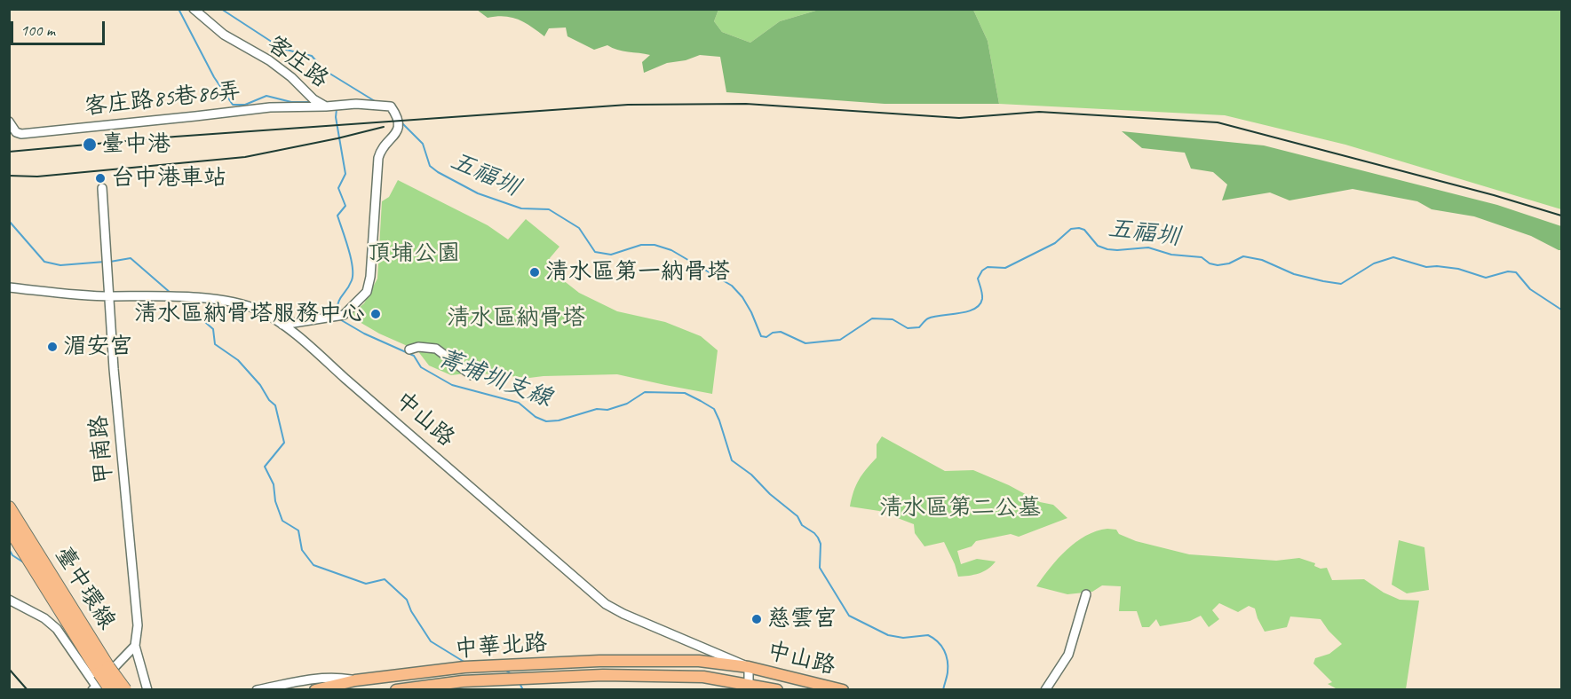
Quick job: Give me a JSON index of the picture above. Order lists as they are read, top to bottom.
{
  "streets": {
    "highway": ["臺中環線"],
    "main road": ["中山路", "中華北路"],
    "street": ["客庄路", "客庄路85巷86弄", "甲南路"]
  },
  "crossings": [
    ["客庄路", "客庄路85巷86弄"],
    ["客庄路", "中山路"],
    ["中山路", "甲南路"],
    ["中山路", "中華北路"]
  ],
  "water": ["五福圳", "菁埔圳支線"],
  "parks": ["頂埔公園", "清水區納骨塔", "清水區第二公墓"],
  "places": [
    "臺中港",
    "台中港車站",
    "清水區第一納骨塔",
    "清水區納骨塔服務中心",
    "湄安宮",
    "慈雲宮"
  ],
  "scale_bar": "100 m"
}
